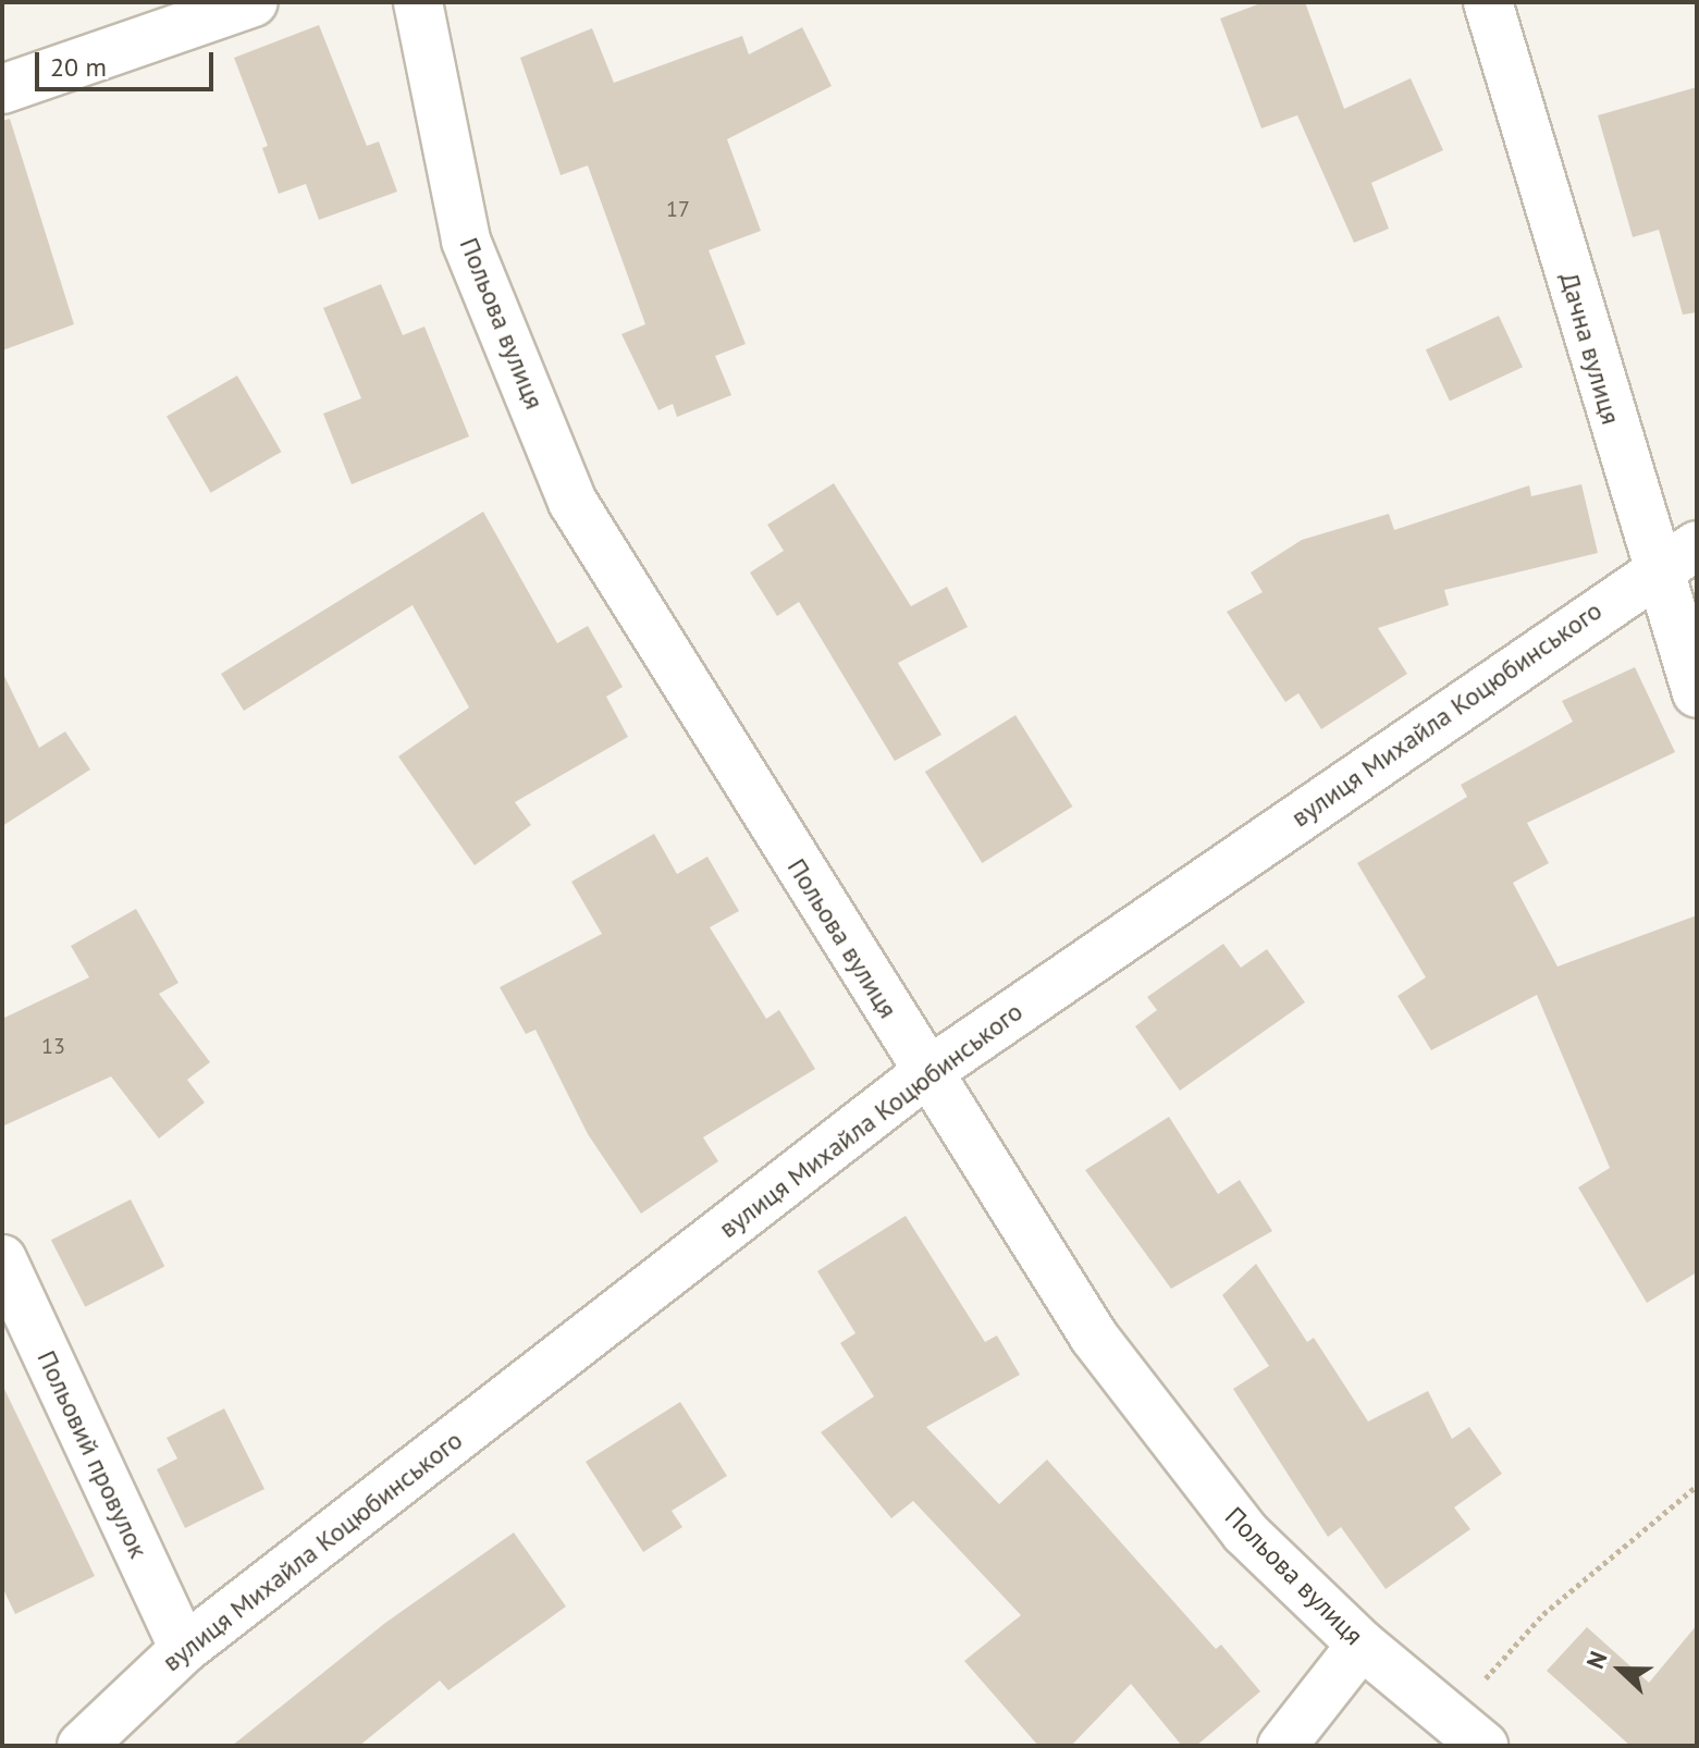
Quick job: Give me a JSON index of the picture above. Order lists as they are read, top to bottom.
{
  "streets": {
    "street": [
      "Польова вулиця",
      "Дачна вулиця",
      "вулиця Михайла Коцюбинського",
      "Польовий провулок"
    ]
  },
  "crossings": [
    ["Польова вулиця", "вулиця Михайла Коцюбинського"],
    ["Дачна вулиця", "вулиця Михайла Коцюбинського"],
    ["вулиця Михайла Коцюбинського", "Польовий провулок"]
  ],
  "house_numbers": ["17", "13"],
  "scale_bar": "20 m",
  "north": "left"
}
